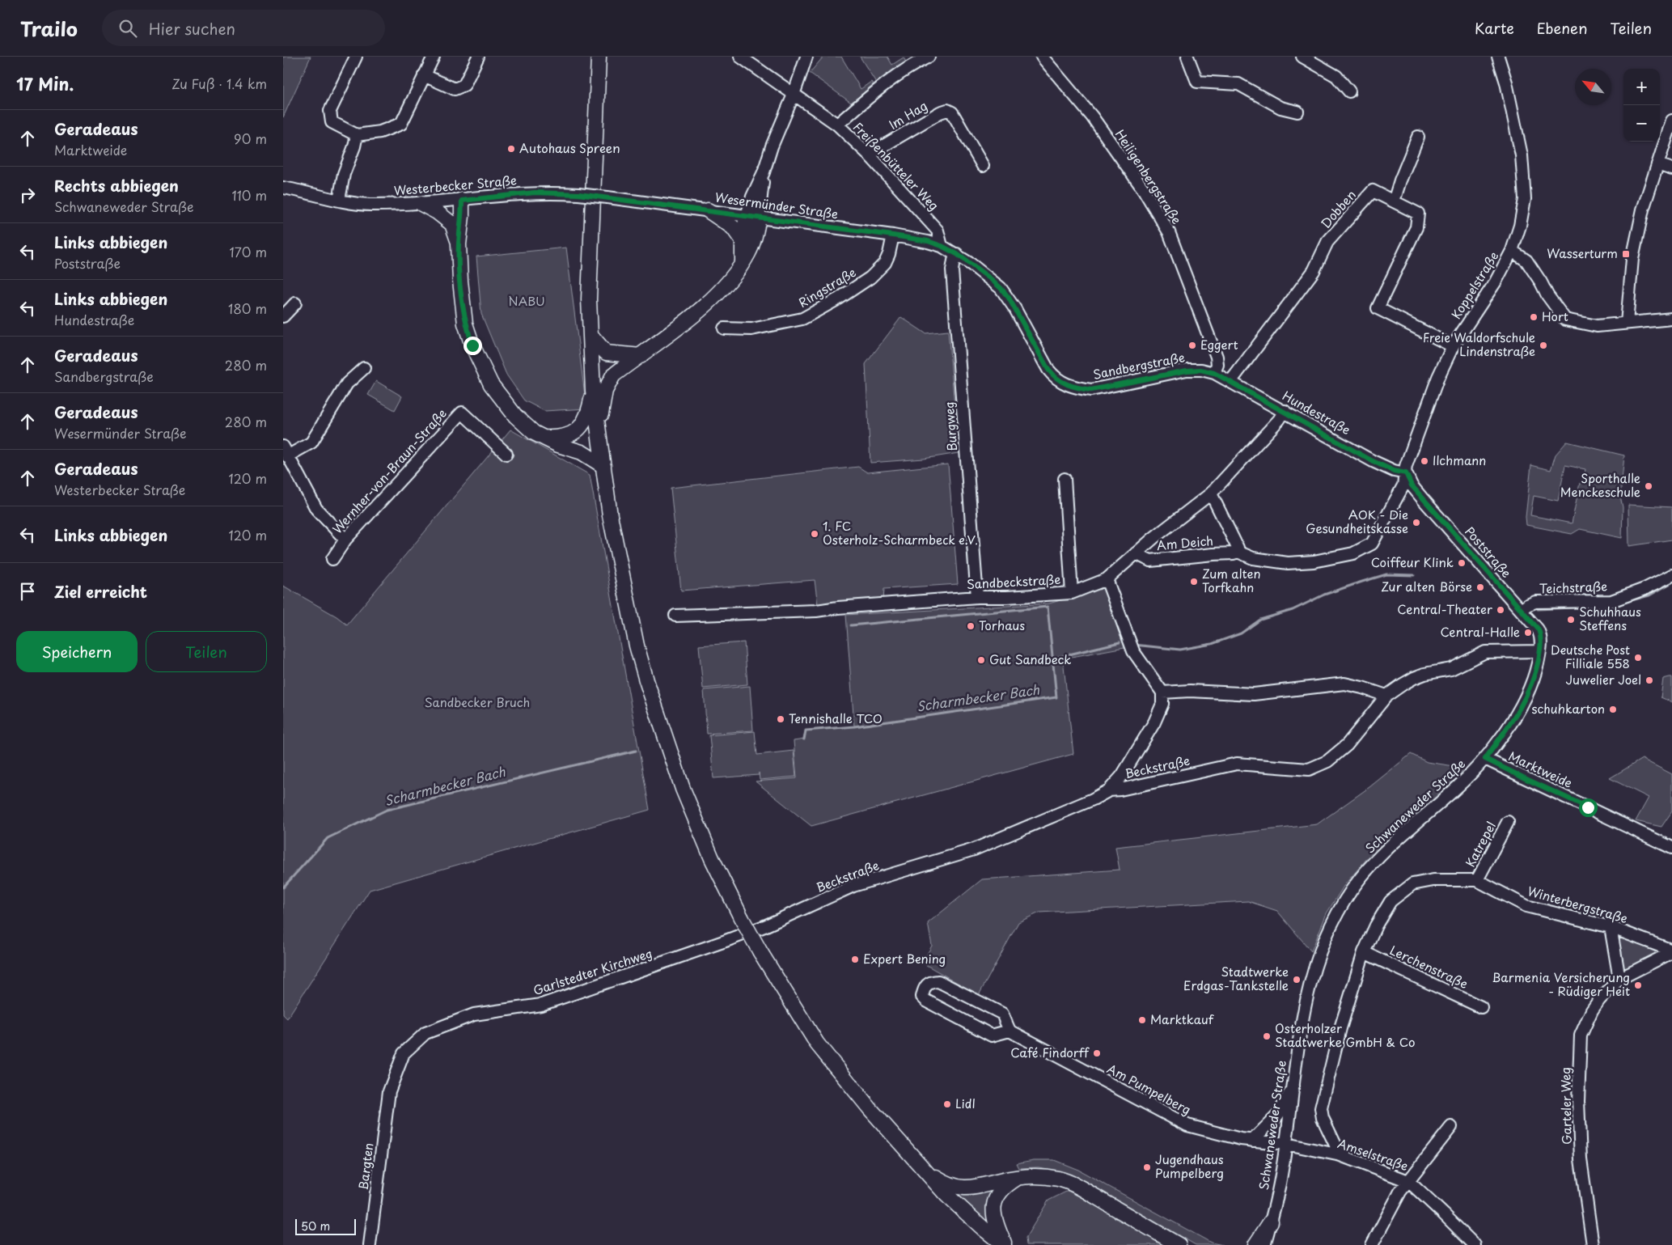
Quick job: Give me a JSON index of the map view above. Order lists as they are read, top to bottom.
{
  "streets": {
    "street": [
      "Im Hag",
      "Freißenbütteler Weg",
      "Heiligenbergstraße",
      "Westerbecker Straße",
      "Wesermünder Straße",
      "Dobben",
      "Koppelstraße",
      "Ringstraße",
      "Sandbergstraße",
      "Hundestraße",
      "Burgweg",
      "Wernher-von-Braun-Straße",
      "Am Deich",
      "Poststraße",
      "Sandbeckstraße",
      "Teichstraße",
      "Beckstraße",
      "Marktweide",
      "Schwaneweder Straße",
      "Katrepel",
      "Winterbergstraße",
      "Lerchenstraße",
      "Garlstedter Kirchweg",
      "Am Pumpelberg",
      "Garteler Weg",
      "Amselstraße",
      "Bargten"
    ]
  },
  "crossings": [
    ["Im Hag", "Freißenbütteler Weg"],
    ["Freißenbütteler Weg", "Wesermünder Straße"],
    ["Freißenbütteler Weg", "Sandbergstraße"],
    ["Heiligenbergstraße", "Sandbergstraße"],
    ["Heiligenbergstraße", "Hundestraße"],
    ["Westerbecker Straße", "Wesermünder Straße"],
    ["Wesermünder Straße", "Ringstraße"],
    ["Wesermünder Straße", "Sandbergstraße"],
    ["Dobben", "Koppelstraße"],
    ["Dobben", "Hundestraße"],
    ["Koppelstraße", "Hundestraße"],
    ["Koppelstraße", "Am Deich"],
    ["Koppelstraße", "Poststraße"],
    ["Sandbergstraße", "Hundestraße"],
    ["Sandbergstraße", "Burgweg"],
    ["Hundestraße", "Am Deich"],
    ["Hundestraße", "Poststraße"],
    ["Hundestraße", "Sandbeckstraße"],
    ["Burgweg", "Sandbeckstraße"],
    ["Am Deich", "Poststraße"],
    ["Am Deich", "Sandbeckstraße"],
    ["Poststraße", "Teichstraße"],
    ["Poststraße", "Beckstraße"],
    ["Poststraße", "Schwaneweder Straße"],
    ["Beckstraße", "Schwaneweder Straße"],
    ["Beckstraße", "Garlstedter Kirchweg"],
    ["Marktweide", "Schwaneweder Straße"],
    ["Schwaneweder Straße", "Am Pumpelberg"],
    ["Schwaneweder Straße", "Amselstraße"],
    ["Katrepel", "Winterbergstraße"],
    ["Winterbergstraße", "Garteler Weg"],
    ["Garlstedter Kirchweg", "Bargten"],
    ["Am Pumpelberg", "Amselstraße"]
  ],
  "water": ["Scharmbecker Bach"],
  "parks": ["NABU", "Sandbecker Bruch"],
  "places": {
    "other": [
      "Autohaus Spreen",
      "Hort",
      "Eggert",
      "Freie Waldorfschule Lindenstraße",
      "Ilchmann",
      "Sporthalle Menckeschule",
      "AOK - Die Gesundheitskasse",
      "1. FC Osterholz-Scharmbeck e.V.",
      "Coiffeur Klink",
      "Zum alten Torfkahn",
      "Zur alten Börse",
      "Central-Theater",
      "Schuhhaus Steffens",
      "Torhaus",
      "Central-Halle",
      "Deutsche Post Filliale 558",
      "Gut Sandbeck",
      "Juwelier Joel",
      "schuhkarton",
      "Tennishalle TCO",
      "Expert Bening",
      "Stadtwerke Erdgas-Tankstelle",
      "Barmenia Versicherung - Rüdiger Heit",
      "Marktkauf",
      "Osterholzer Stadtwerke GmbH & Co",
      "Café Findorff",
      "Lidl",
      "Jugendhaus Pumpelberg"
    ],
    "transit": ["Wasserturm"]
  },
  "scale_bar": "50 m",
  "north": "top left",
  "page": {
    "header": "Trailo",
    "search": "Hier suchen",
    "nav": ["Karte", "Ebenen", "Teilen"],
    "heading": ["17 Min.", "Zu Fuß · 1.4 km"],
    "map_buttons": ["+", "−"],
    "list": [
      ["Geradeaus", "Marktweide", "90 m"],
      ["Rechts abbiegen", "Schwaneweder Straße", "110 m"],
      ["Links abbiegen", "Poststraße", "170 m"],
      ["Links abbiegen", "Hundestraße", "180 m"],
      ["Geradeaus", "Sandbergstraße", "280 m"],
      ["Geradeaus", "Wesermünder Straße", "280 m"],
      ["Geradeaus", "Westerbecker Straße", "120 m"],
      ["Links abbiegen", "120 m"],
      "Ziel erreicht"
    ],
    "buttons": ["Speichern", "Teilen"],
    "scale": "50 m"
  }
}
